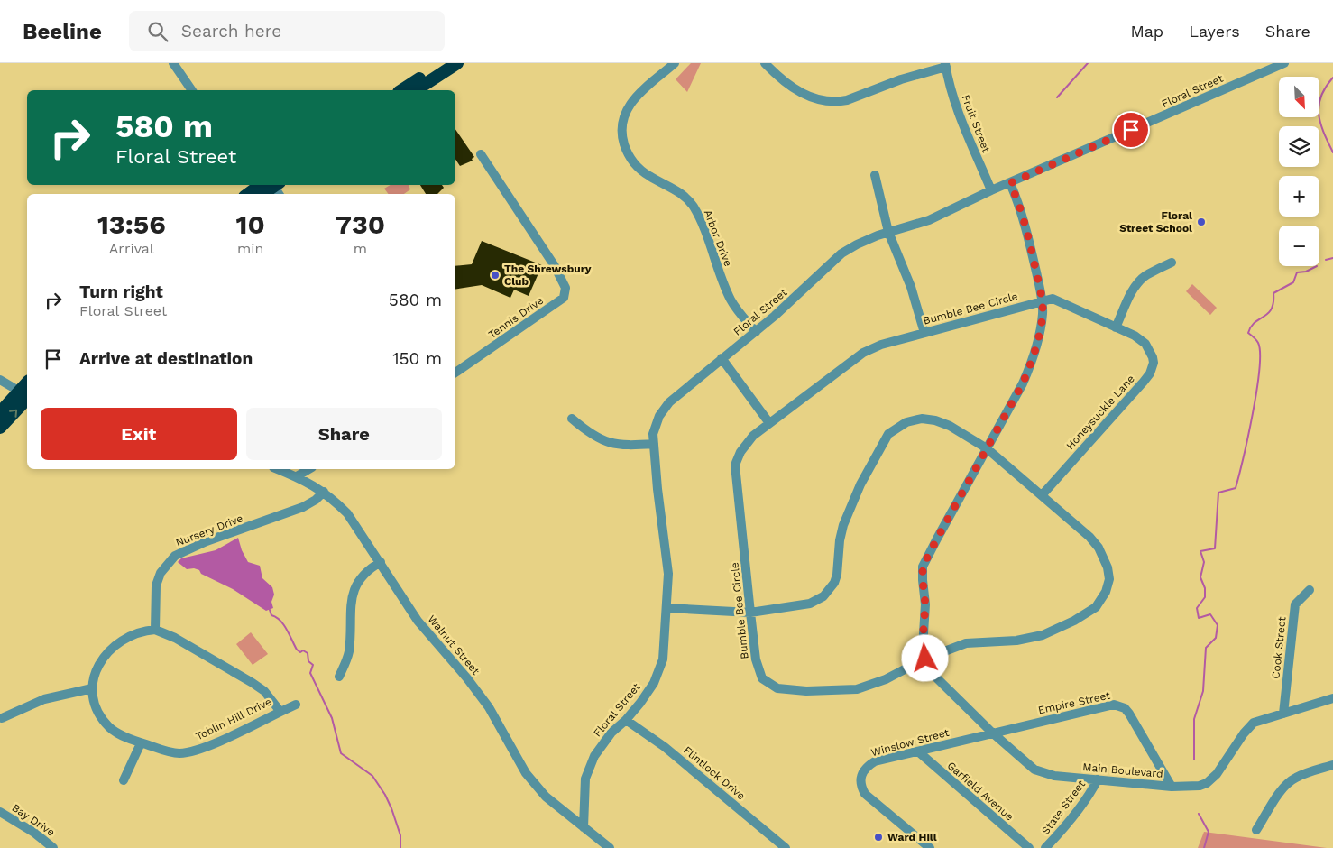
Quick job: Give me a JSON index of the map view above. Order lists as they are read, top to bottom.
{
  "streets": {
    "street": [
      "Floral Street",
      "Fruit Street",
      "Arbor Drive",
      "Bumble Bee Circle",
      "Tennis Drive",
      "Honeysuckle Lane",
      "Nursery Drive",
      "Walnut Street",
      "Cook Street",
      "Empire Street",
      "Toblin Hill Drive",
      "Winslow Street",
      "Main Boulevard",
      "Flintlock Drive",
      "Garfield Avenue",
      "State Street",
      "Bay Drive"
    ]
  },
  "crossings": [
    ["Floral Street", "Fruit Street"],
    ["Floral Street", "Arbor Drive"],
    ["Floral Street", "Bumble Bee Circle"],
    ["Floral Street", "Walnut Street"],
    ["Floral Street", "Flintlock Drive"],
    ["Bumble Bee Circle", "Honeysuckle Lane"],
    ["Bumble Bee Circle", "Main Boulevard"],
    ["Nursery Drive", "Walnut Street"],
    ["Nursery Drive", "Toblin Hill Drive"],
    ["Cook Street", "Main Boulevard"],
    ["Empire Street", "Winslow Street"],
    ["Empire Street", "Main Boulevard"],
    ["Winslow Street", "Main Boulevard"],
    ["Winslow Street", "Garfield Avenue"],
    ["Main Boulevard", "State Street"]
  ],
  "places": ["Floral Street School", "The Shrewsbury Club", "Ward Hill"],
  "north": "bottom right",
  "page": {
    "header": "Beeline",
    "search": "Search here",
    "nav": ["Map", "Layers", "Share"],
    "map_buttons": ["+", "−"],
    "turn": ["580 m", "Floral Street"],
    "eta": [
      "13:56",
      "Arrival",
      "10",
      "min",
      "730",
      "m"
    ],
    "list": [
      {
        "name": "Turn right",
        "note": "Floral Street",
        "value": "580 m"
      },
      {
        "name": "Arrive at destination",
        "value": "150 m"
      }
    ],
    "buttons": ["Exit", "Share"]
  }
}
